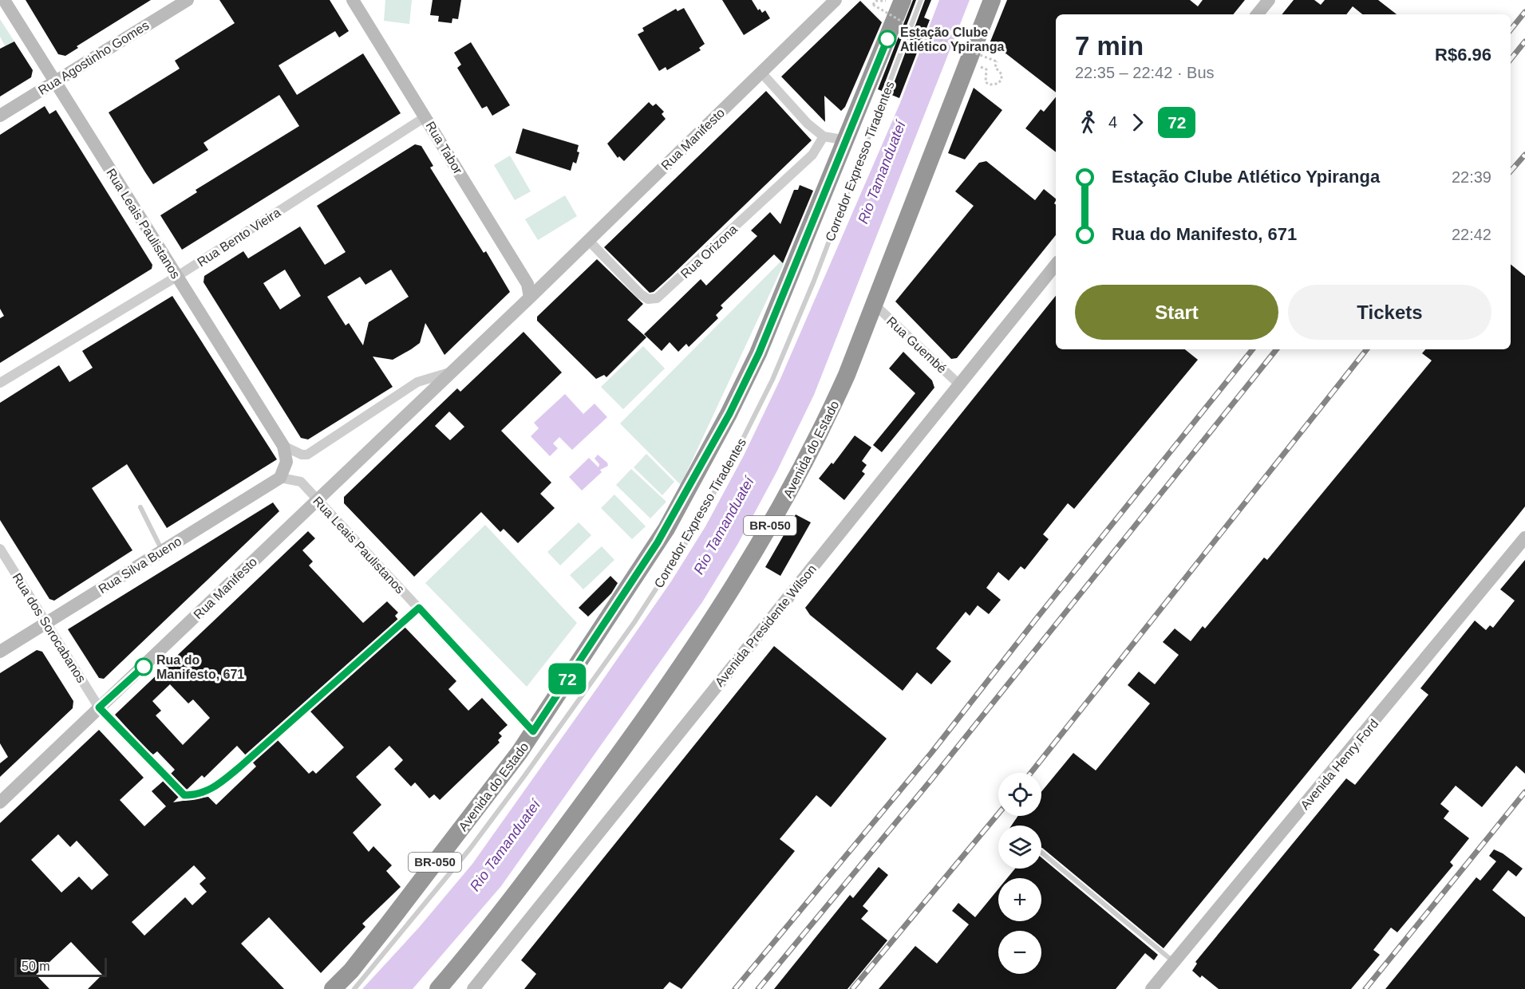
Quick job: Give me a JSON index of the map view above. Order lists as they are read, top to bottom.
{
  "streets": {
    "highway": ["Avenida do Estado", "BR-050"],
    "main road": [
      "Rua Agostinho Gomes",
      "Rua Manifesto",
      "Rua Tabor",
      "Rua Leais Paulistanos",
      "Rua Silva Bueno",
      "Avenida Presidente Wilson",
      "Avenida Henry Ford"
    ],
    "street": [
      "Rua Bento Vieira",
      "Rua Orizona",
      "Rua Guembé",
      "Rua dos Sorocabanos"
    ],
    "lane": ["Corredor Expresso Tiradentes"]
  },
  "crossings": [
    ["Rua Agostinho Gomes", "Rua Leais Paulistanos"],
    ["Rua Manifesto", "Rua Tabor"],
    ["Rua Manifesto", "Rua Leais Paulistanos"],
    ["Rua Manifesto", "Rua Orizona"],
    ["Rua Manifesto", "Rua dos Sorocabanos"],
    ["Rua Tabor", "Rua Bento Vieira"],
    ["Rua Leais Paulistanos", "Rua Bento Vieira"],
    ["Rua Leais Paulistanos", "Avenida do Estado"],
    ["Rua Leais Paulistanos", "Rua Silva Bueno"],
    ["Rua Guembé", "Avenida do Estado"],
    ["Rua Guembé", "Avenida Presidente Wilson"],
    ["Rua Silva Bueno", "Rua dos Sorocabanos"]
  ],
  "water": ["Rio Tamanduateí"],
  "places": ["Estação Clube Atlético Ypiranga", "Rua do Manifesto, 671"],
  "lines": ["bus line 72"],
  "scale_bar": "50 m",
  "page": {
    "on_map": "72",
    "heading": ["7 min", "22:35 – 22:42 · Bus", "R$6.96"],
    "legs": ["4", "72"],
    "list": [
      {
        "name": "Estação Clube Atlético Ypiranga",
        "value": "22:39"
      },
      {
        "name": "Rua do Manifesto, 671",
        "value": "22:42"
      }
    ],
    "buttons": ["Start", "Tickets"],
    "map_buttons": ["+", "−"],
    "scale": "50 m"
  }
}
